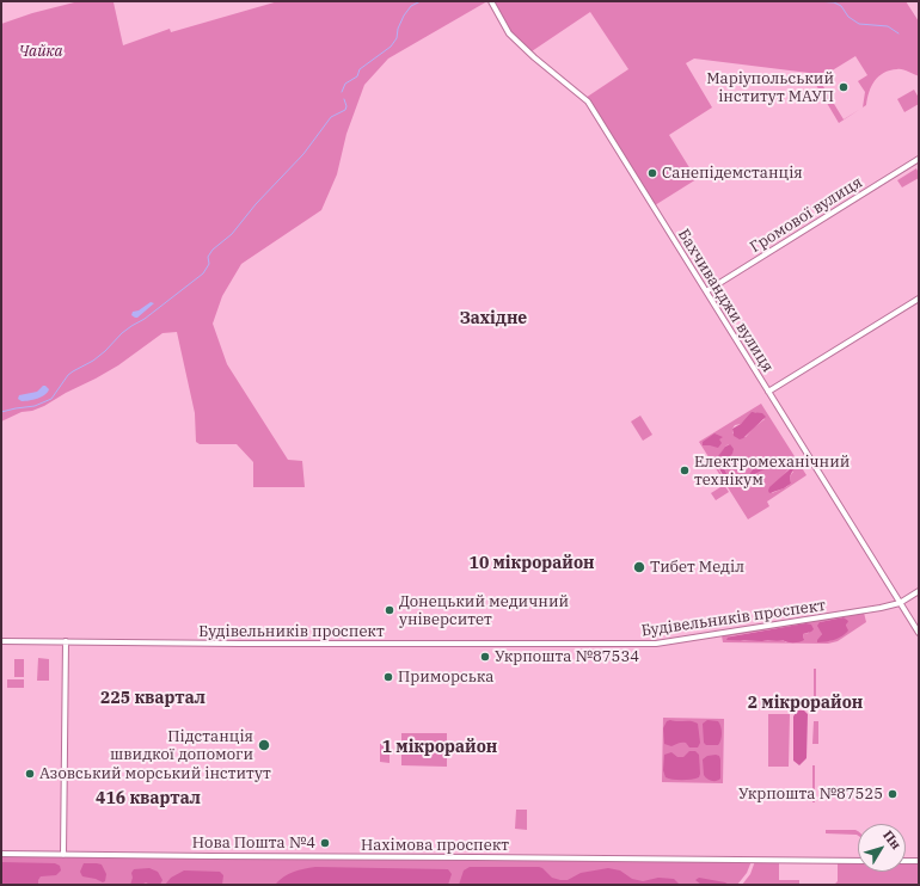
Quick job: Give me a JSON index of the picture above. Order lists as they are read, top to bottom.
{
  "streets": {
    "main road": [
      "Громової вулиця",
      "Бахчиванджи вулиця",
      "Будівельників проспект",
      "Нахімова проспект"
    ]
  },
  "crossings": [
    ["Громової вулиця", "Бахчиванджи вулиця"],
    ["Бахчиванджи вулиця", "Будівельників проспект"]
  ],
  "districts": [
    "Західне",
    "10 мікрорайон",
    "225 квартал",
    "2 мікрорайон",
    "1 мікрорайон",
    "416 квартал"
  ],
  "parks": ["Чайка"],
  "places": [
    "Маріупольський інститут МАУП",
    "Санепідемстанція",
    "Електромеханічний технікум",
    "Тибет Меділ",
    "Донецький медичний університет",
    "Укрпошта №87534",
    "Приморська",
    "Підстанція швидкої допомоги",
    "Азовський морський інститут",
    "Укрпошта №87525",
    "Нова Пошта №4"
  ],
  "north": "top right"
}
